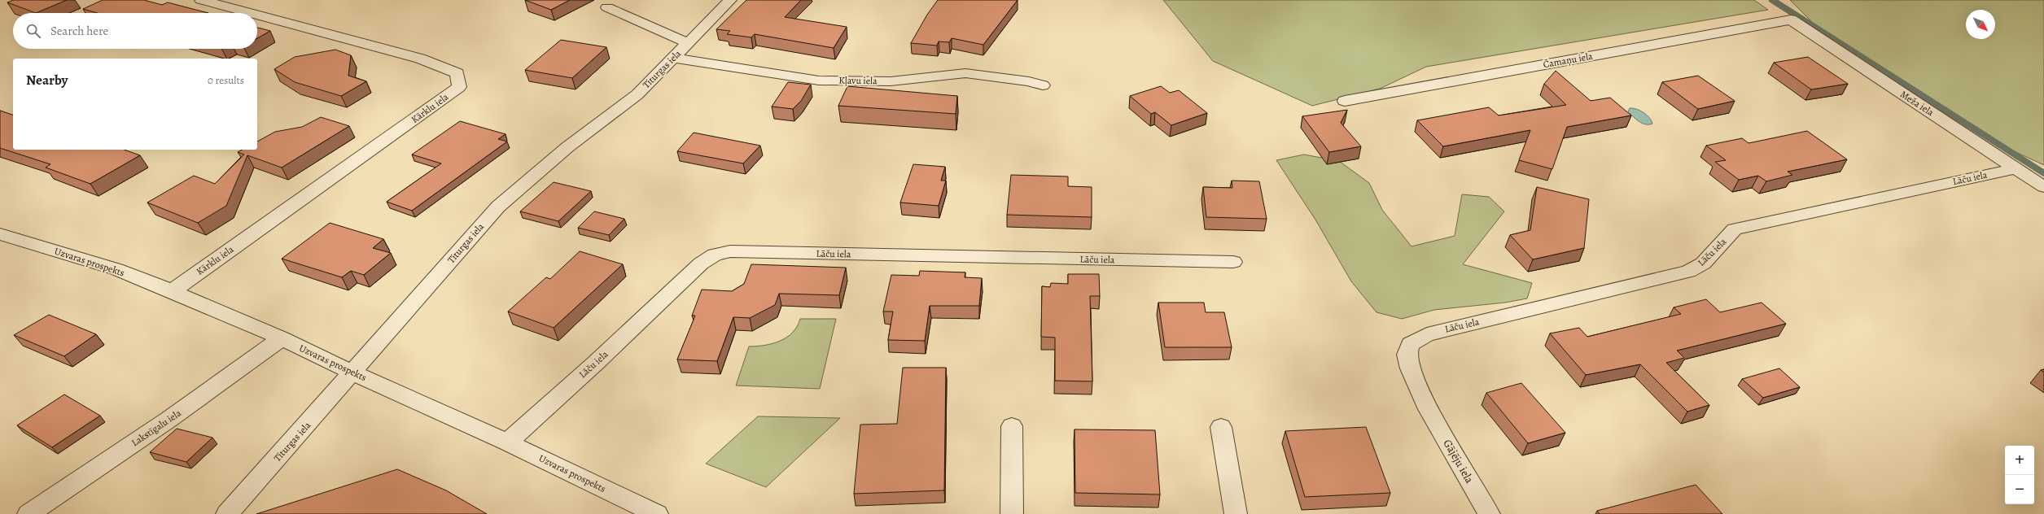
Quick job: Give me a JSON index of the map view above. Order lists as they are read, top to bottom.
{
  "streets": {
    "street": [
      "Čamaņu iela",
      "Titurgas iela",
      "Kļavu iela",
      "Meža iela",
      "Kārklu iela",
      "Lāču iela",
      "Uzvaras prospekts",
      "Lakstīgalu iela",
      "Gājēju iela"
    ]
  },
  "crossings": [
    ["Čamaņu iela", "Meža iela"],
    ["Titurgas iela", "Kļavu iela"],
    ["Titurgas iela", "Uzvaras prospekts"],
    ["Meža iela", "Lāču iela"],
    ["Kārklu iela", "Uzvaras prospekts"],
    ["Lāču iela", "Uzvaras prospekts"],
    ["Lāču iela", "Gājēju iela"],
    ["Uzvaras prospekts", "Lakstīgalu iela"]
  ],
  "north": "bottom right",
  "page": {
    "search": "Search here",
    "heading": ["Nearby", "0 results"],
    "map_buttons": ["+", "−"]
  }
}
